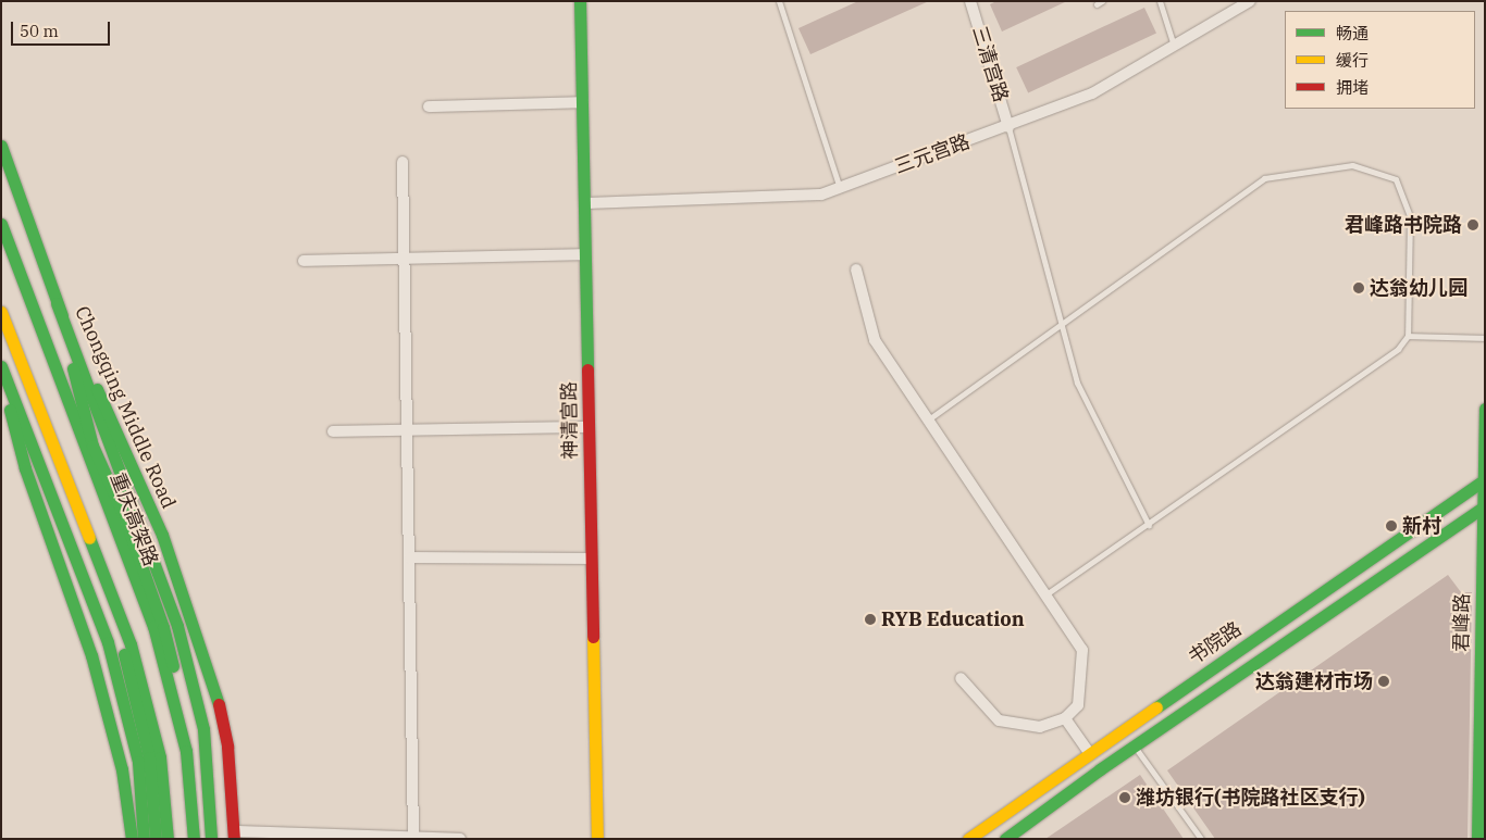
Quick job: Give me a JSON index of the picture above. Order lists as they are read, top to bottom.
{
  "streets": {
    "main road": [
      "Chongqing Middle Road",
      "神清宫路",
      "重庆高架路",
      "君峰路",
      "书院路"
    ],
    "street": ["三清宫路", "三元宫路"]
  },
  "crossings": [
    ["三清宫路", "三元宫路"],
    ["三元宫路", "神清宫路"],
    ["君峰路", "书院路"]
  ],
  "places": [
    "君峰路书院路",
    "达翁幼儿园",
    "新村",
    "RYB Education",
    "达翁建材市场",
    "潍坊银行(书院路社区支行)"
  ],
  "legend": ["畅通", "缓行", "拥堵"],
  "scale_bar": "50 m"
}
